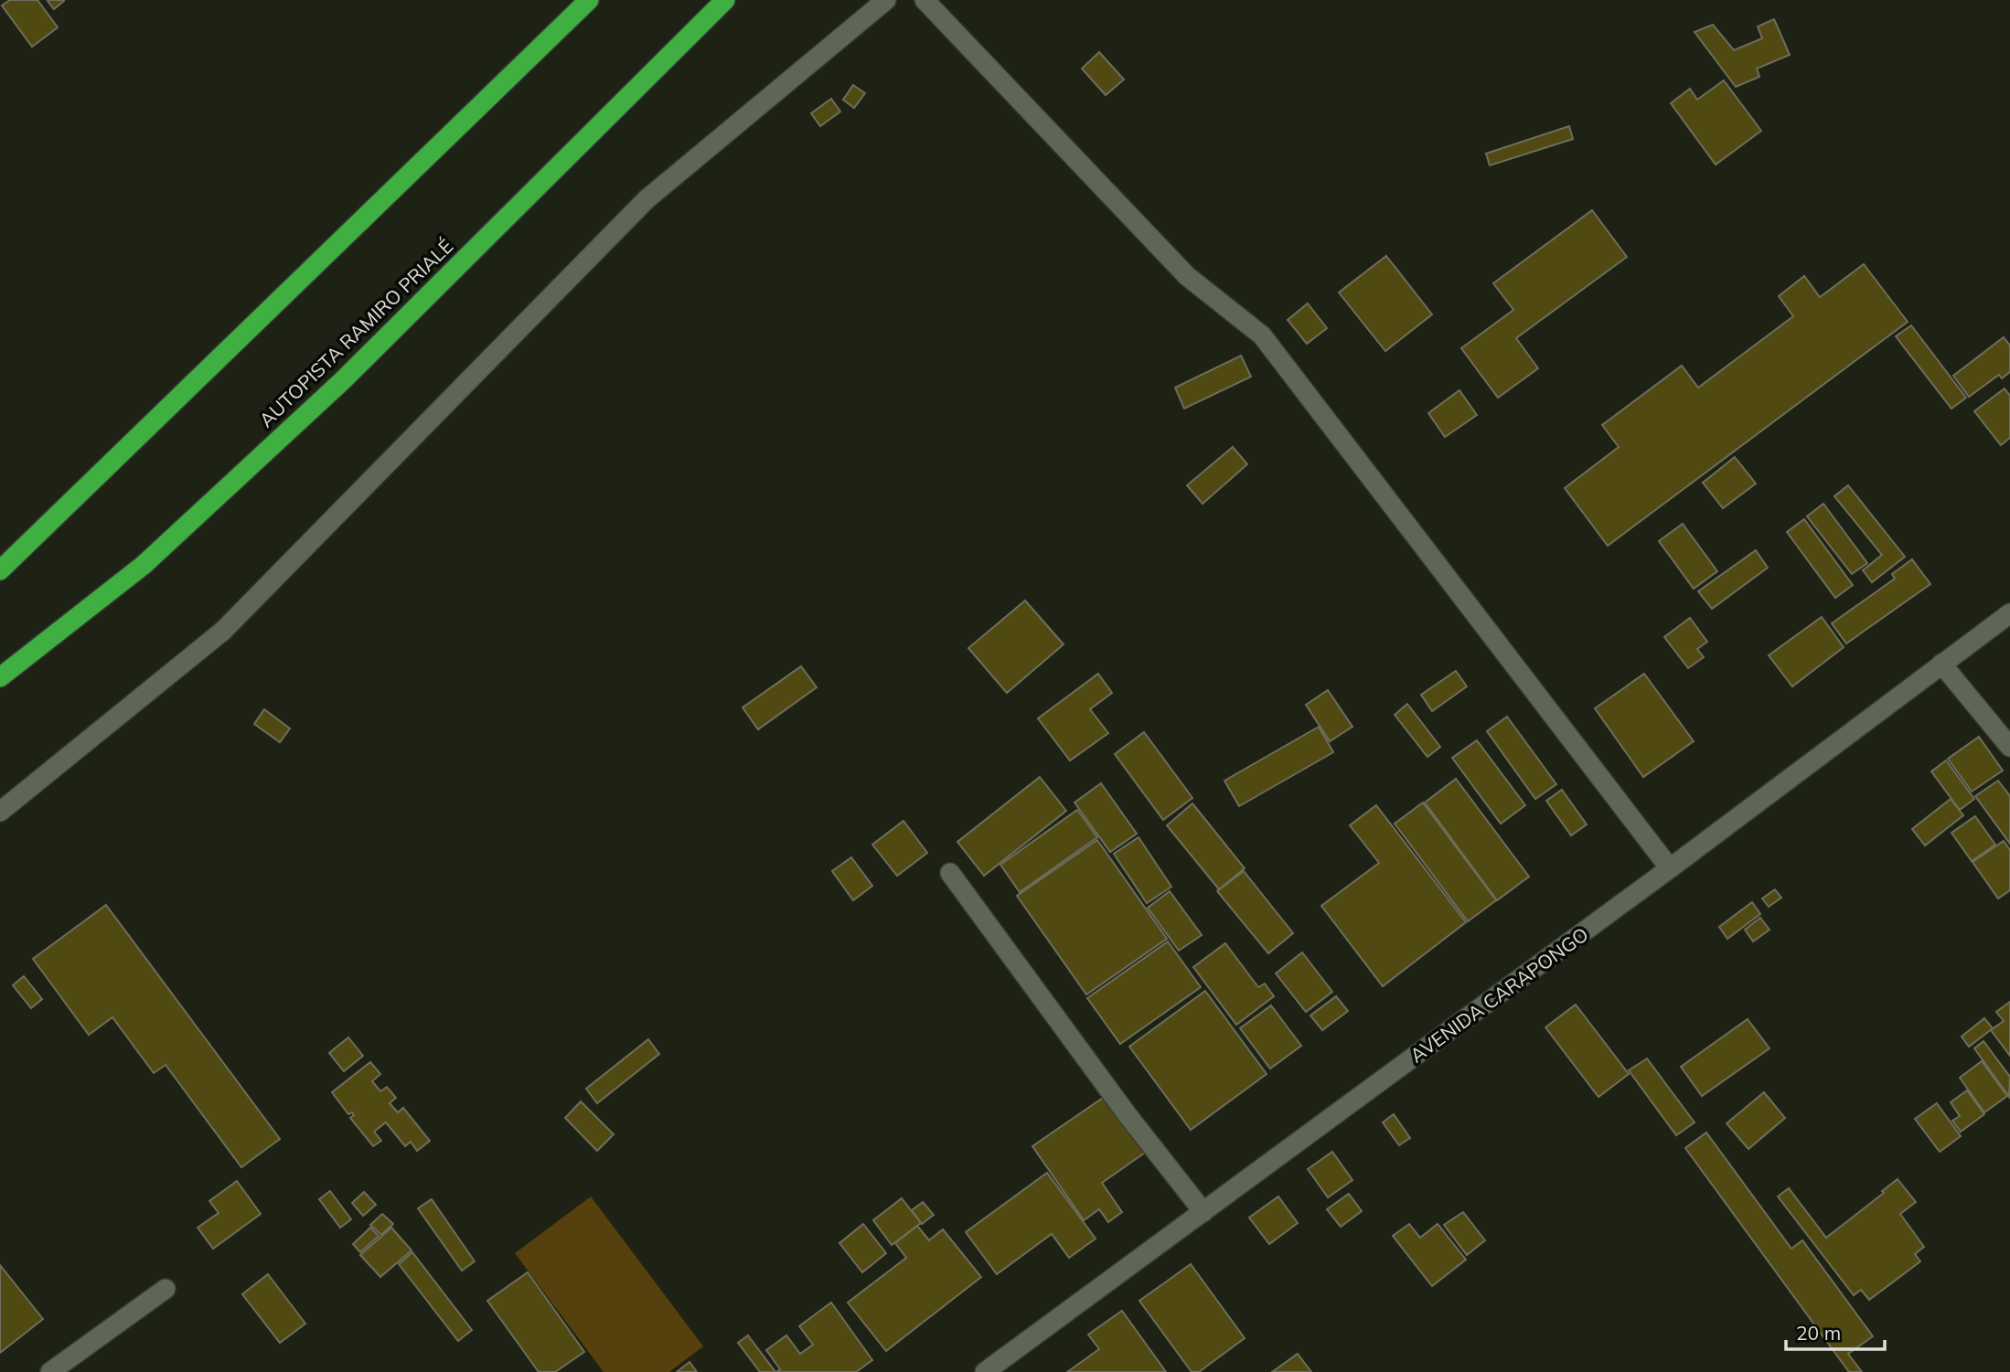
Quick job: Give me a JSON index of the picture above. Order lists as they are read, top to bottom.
{
  "streets": {
    "highway": ["AUTOPISTA RAMIRO PRIALÉ"],
    "street": ["AVENIDA CARAPONGO"]
  },
  "scale_bar": "20 m"
}
